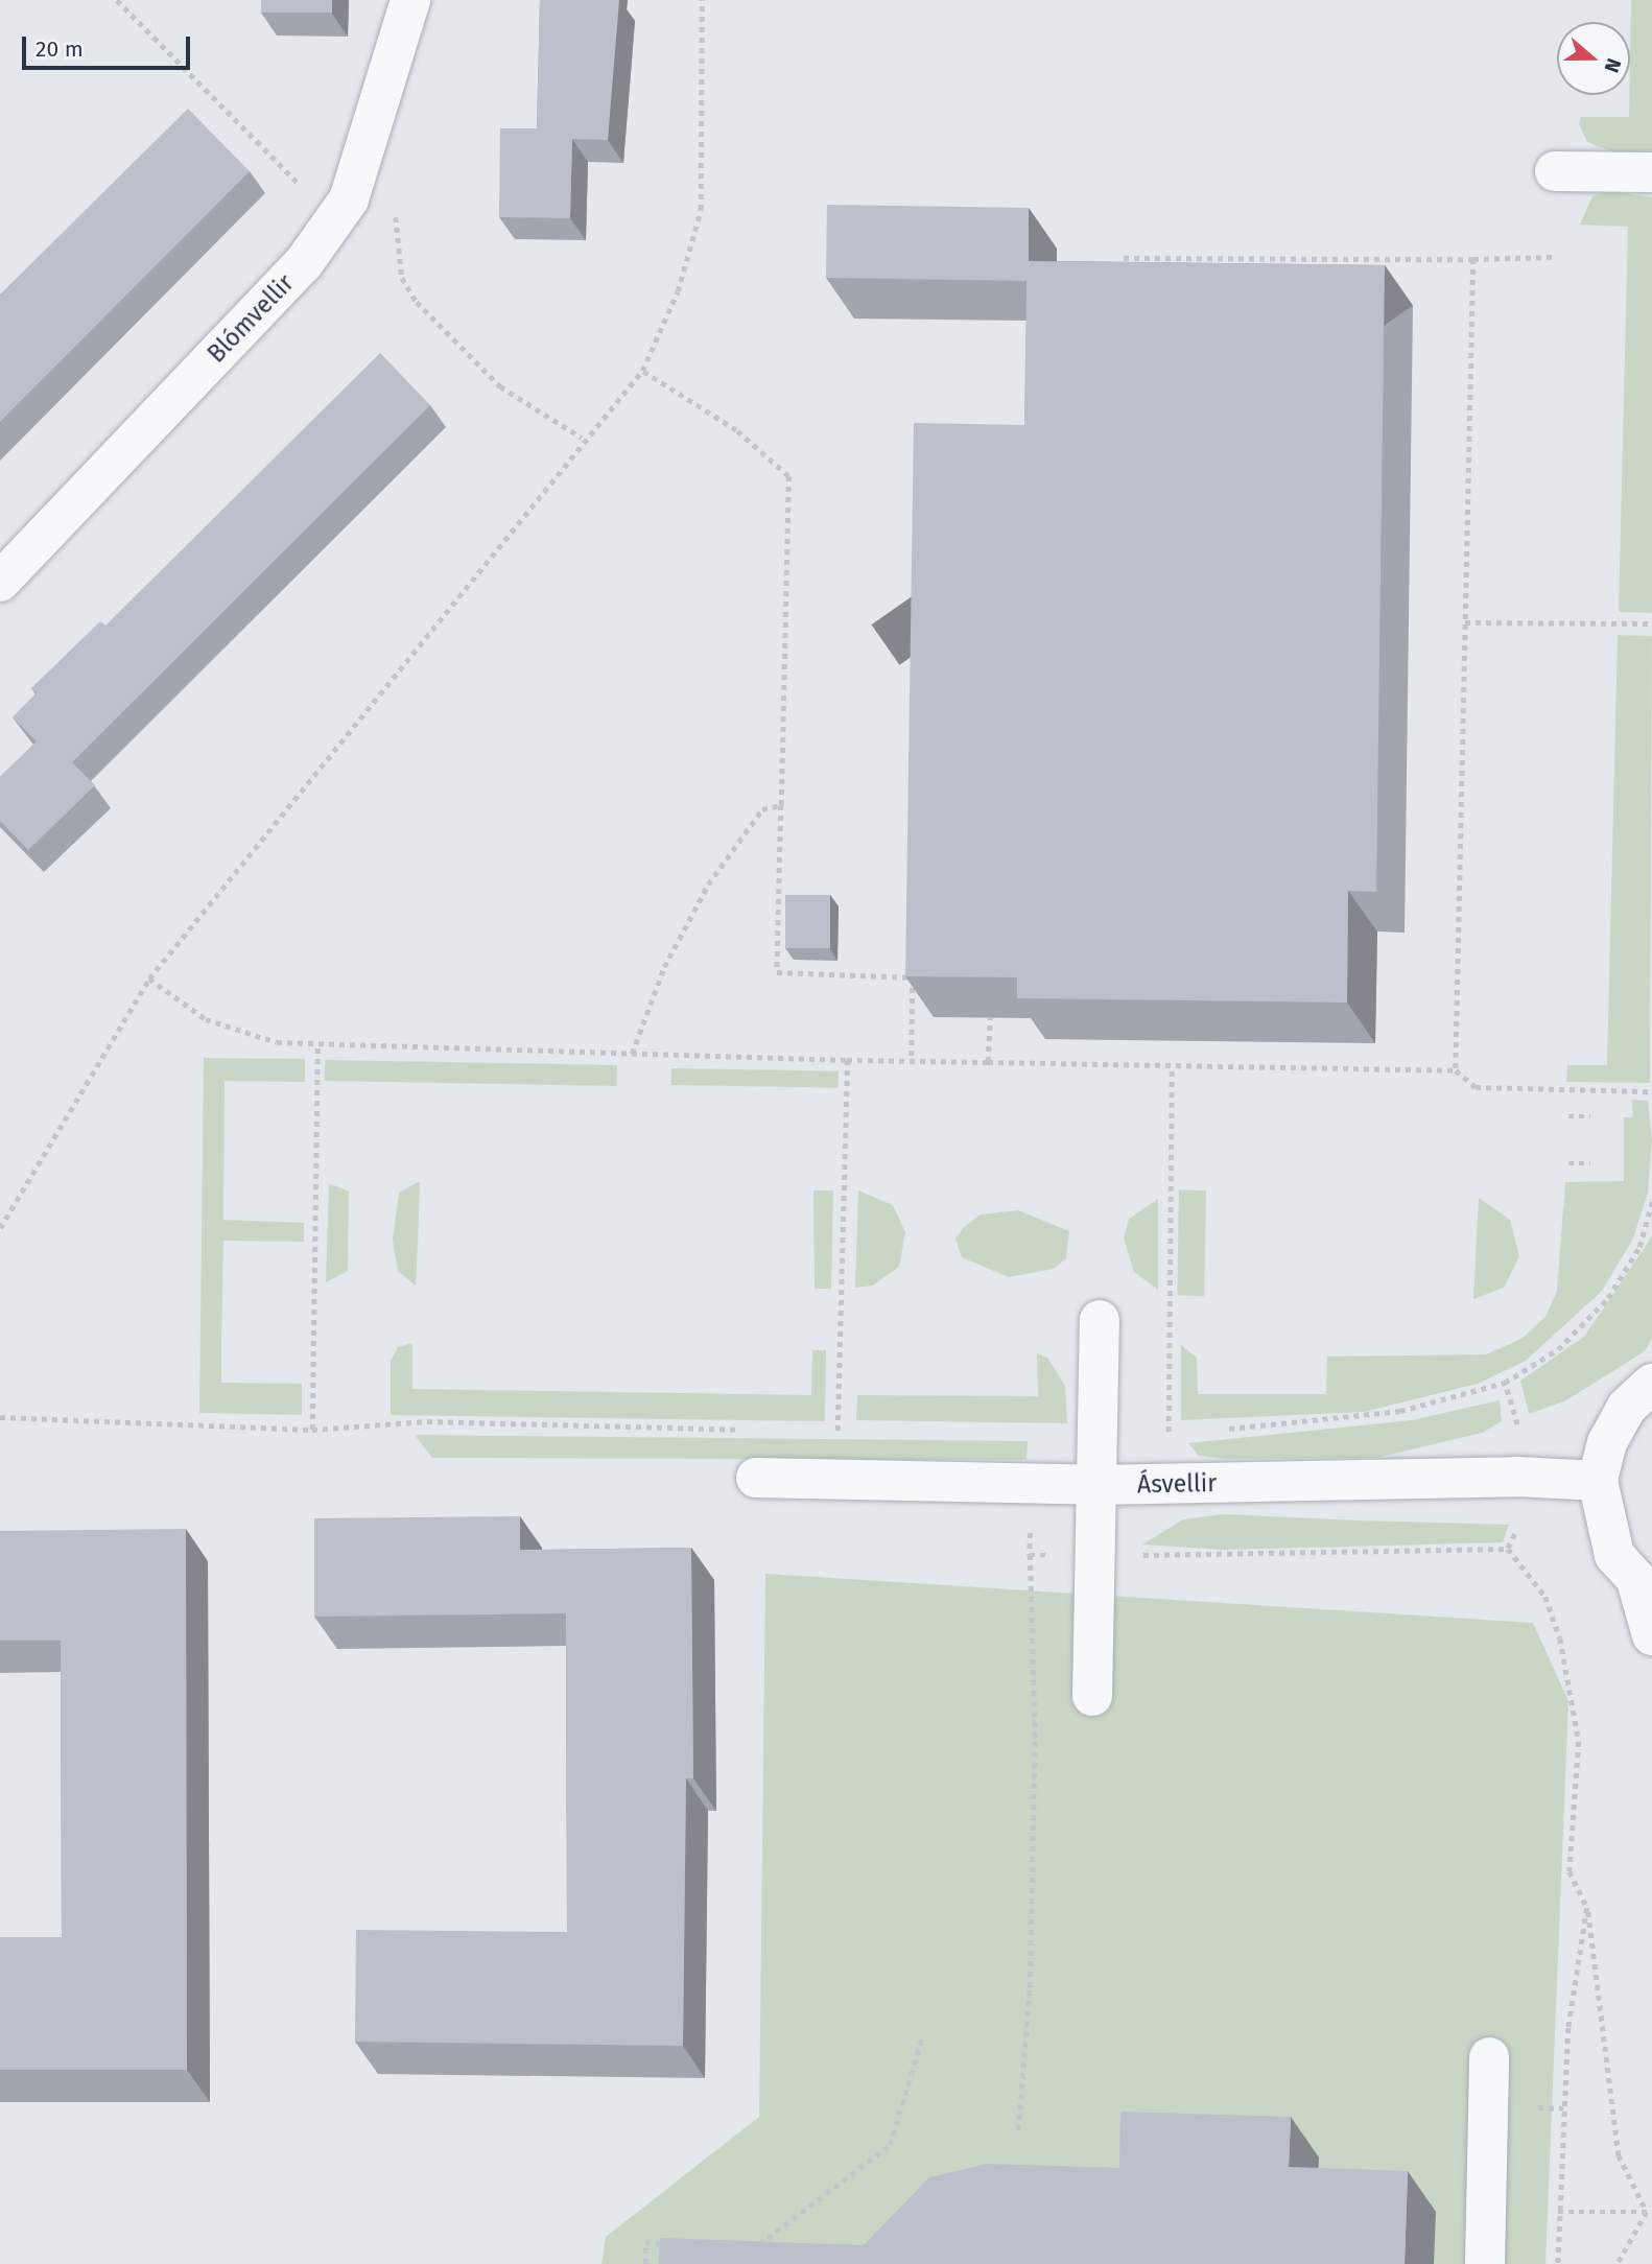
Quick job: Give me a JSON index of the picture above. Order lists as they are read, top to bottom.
{
  "streets": {
    "street": ["Blómvellir", "Ásvellir"]
  },
  "scale_bar": "20 m",
  "north": "right"
}
